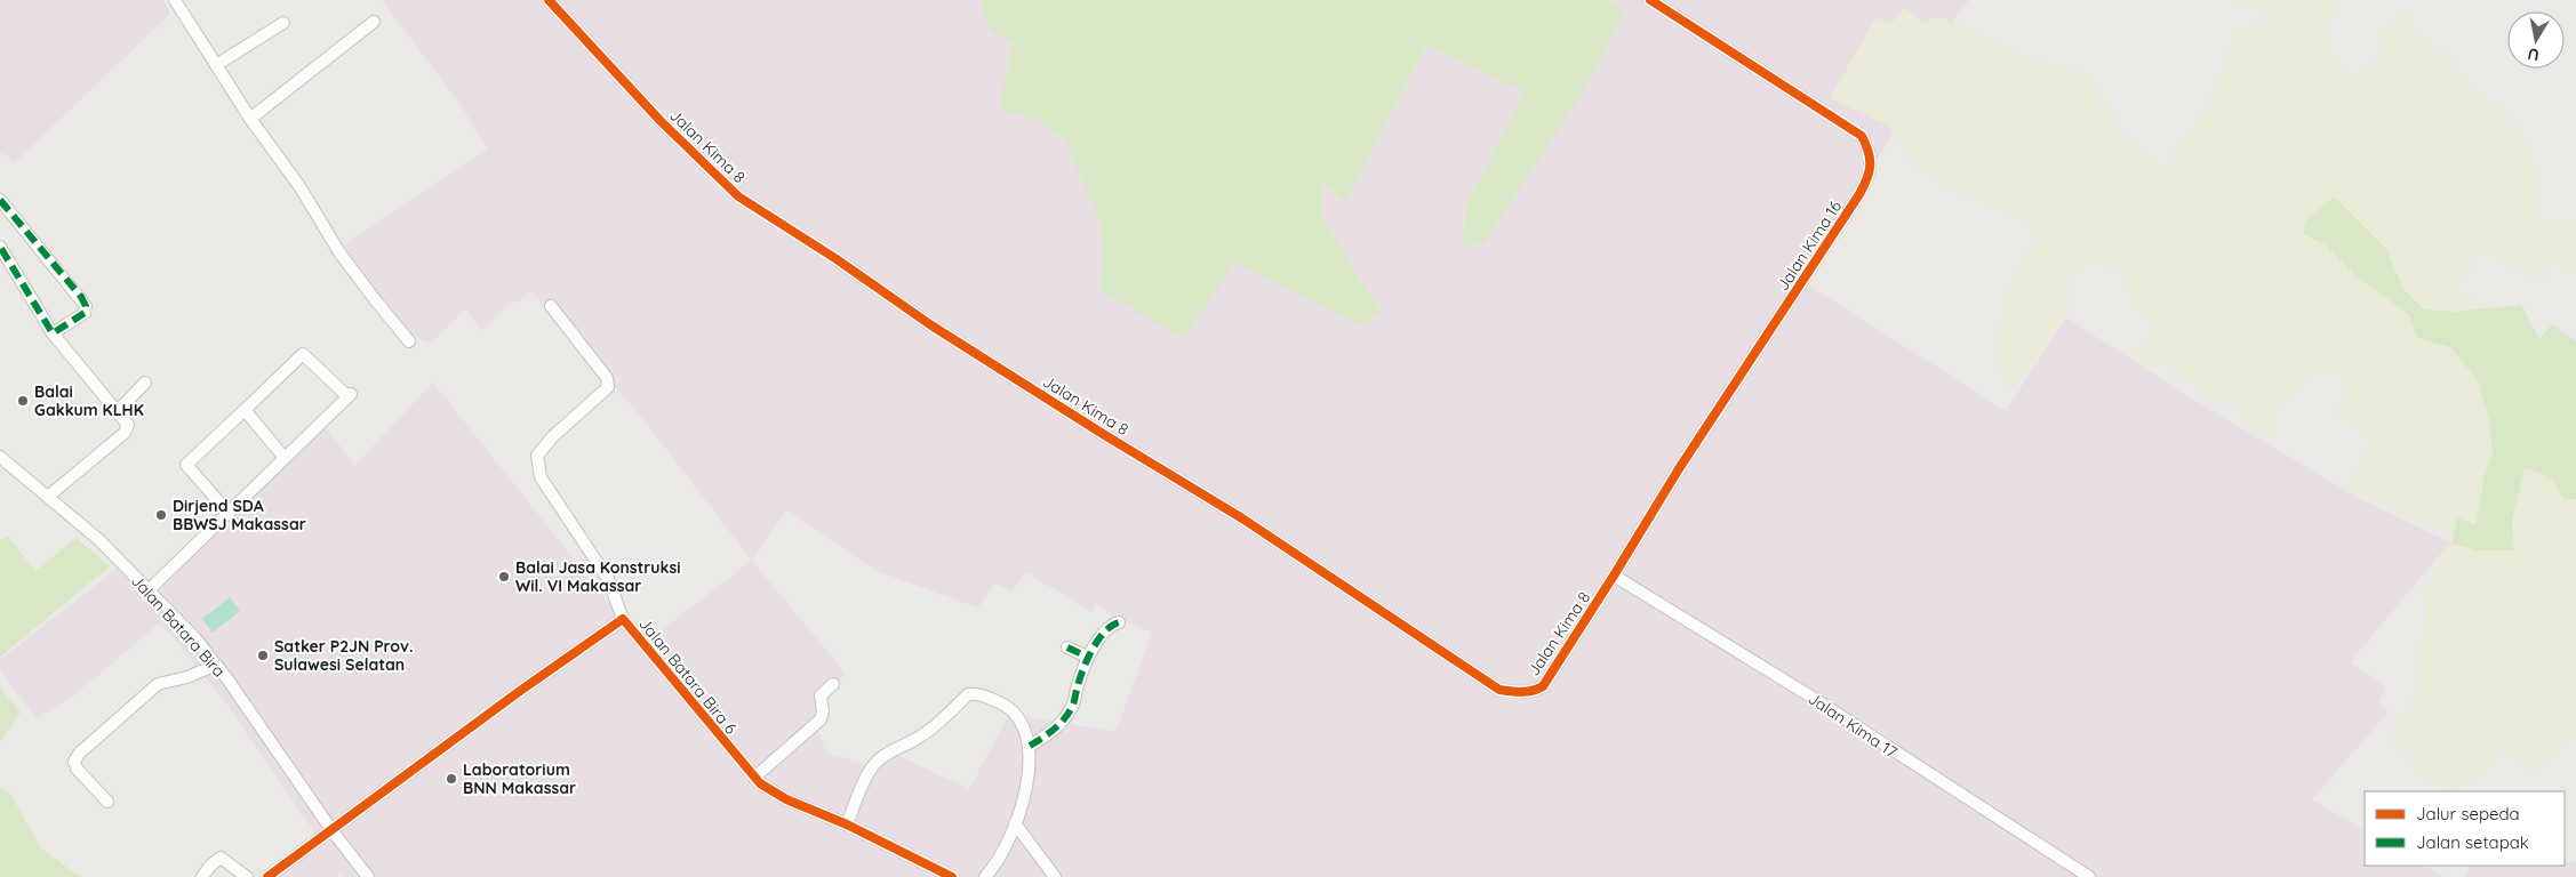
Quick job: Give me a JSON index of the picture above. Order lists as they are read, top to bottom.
{
  "streets": {
    "street": [
      "Jalan Kima 8",
      "Jalan Kima 16",
      "Jalan Batara Bira",
      "Jalan Batara Bira 6",
      "Jalan Kima 17"
    ]
  },
  "crossings": [
    ["Jalan Kima 8", "Jalan Kima 16"],
    ["Jalan Kima 8", "Jalan Kima 17"],
    ["Jalan Kima 16", "Jalan Kima 17"],
    ["Jalan Batara Bira", "Jalan Batara Bira 6"]
  ],
  "places": [
    "Balai Gakkum KLHK",
    "Dirjend SDA BBWSJ Makassar",
    "Balai Jasa Konstruksi Wil. VI Makassar",
    "Satker P2JN Prov. Sulawesi Selatan",
    "Laboratorium BNN Makassar"
  ],
  "legend": ["Jalur sepeda", "Jalan setapak"],
  "north": "bottom"
}
